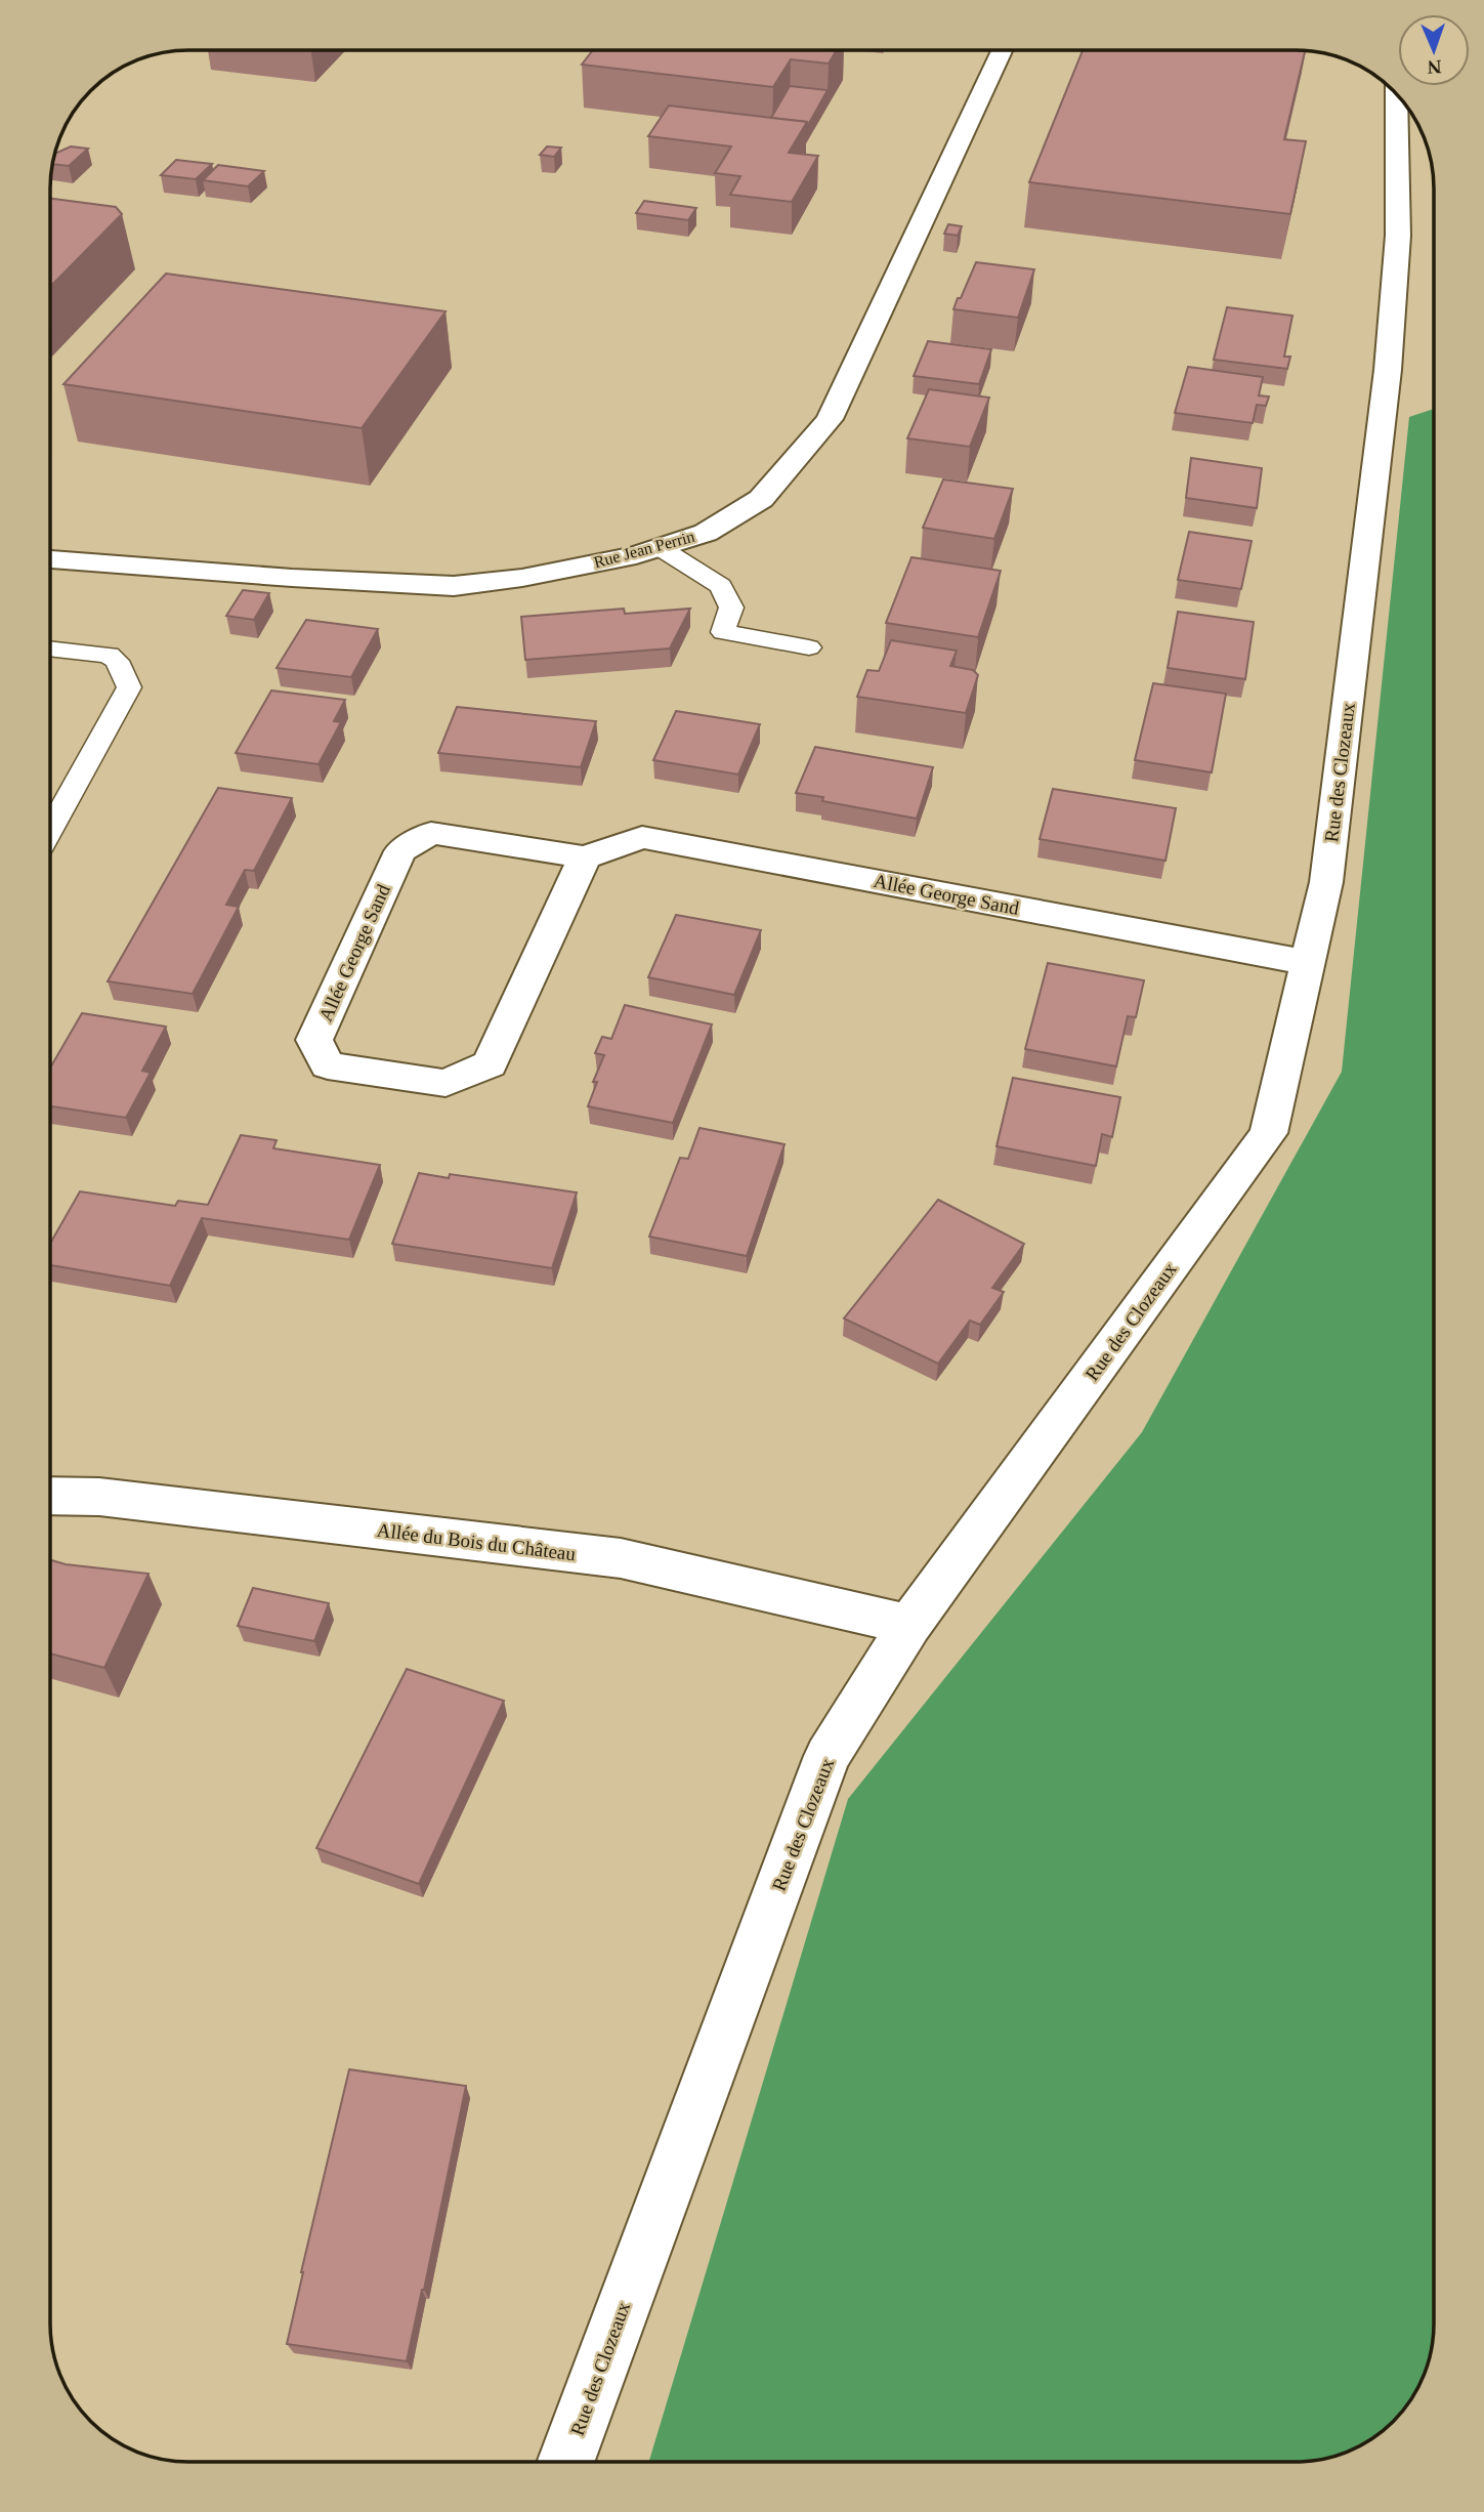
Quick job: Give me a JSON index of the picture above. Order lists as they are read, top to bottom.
{
  "streets": {
    "street": [
      "Rue Jean Perrin",
      "Rue des Clozeaux",
      "Allée George Sand",
      "Allée du Bois du Château"
    ]
  },
  "crossings": [
    ["Rue des Clozeaux", "Allée George Sand"],
    ["Rue des Clozeaux", "Allée du Bois du Château"]
  ],
  "north": "bottom"
}
